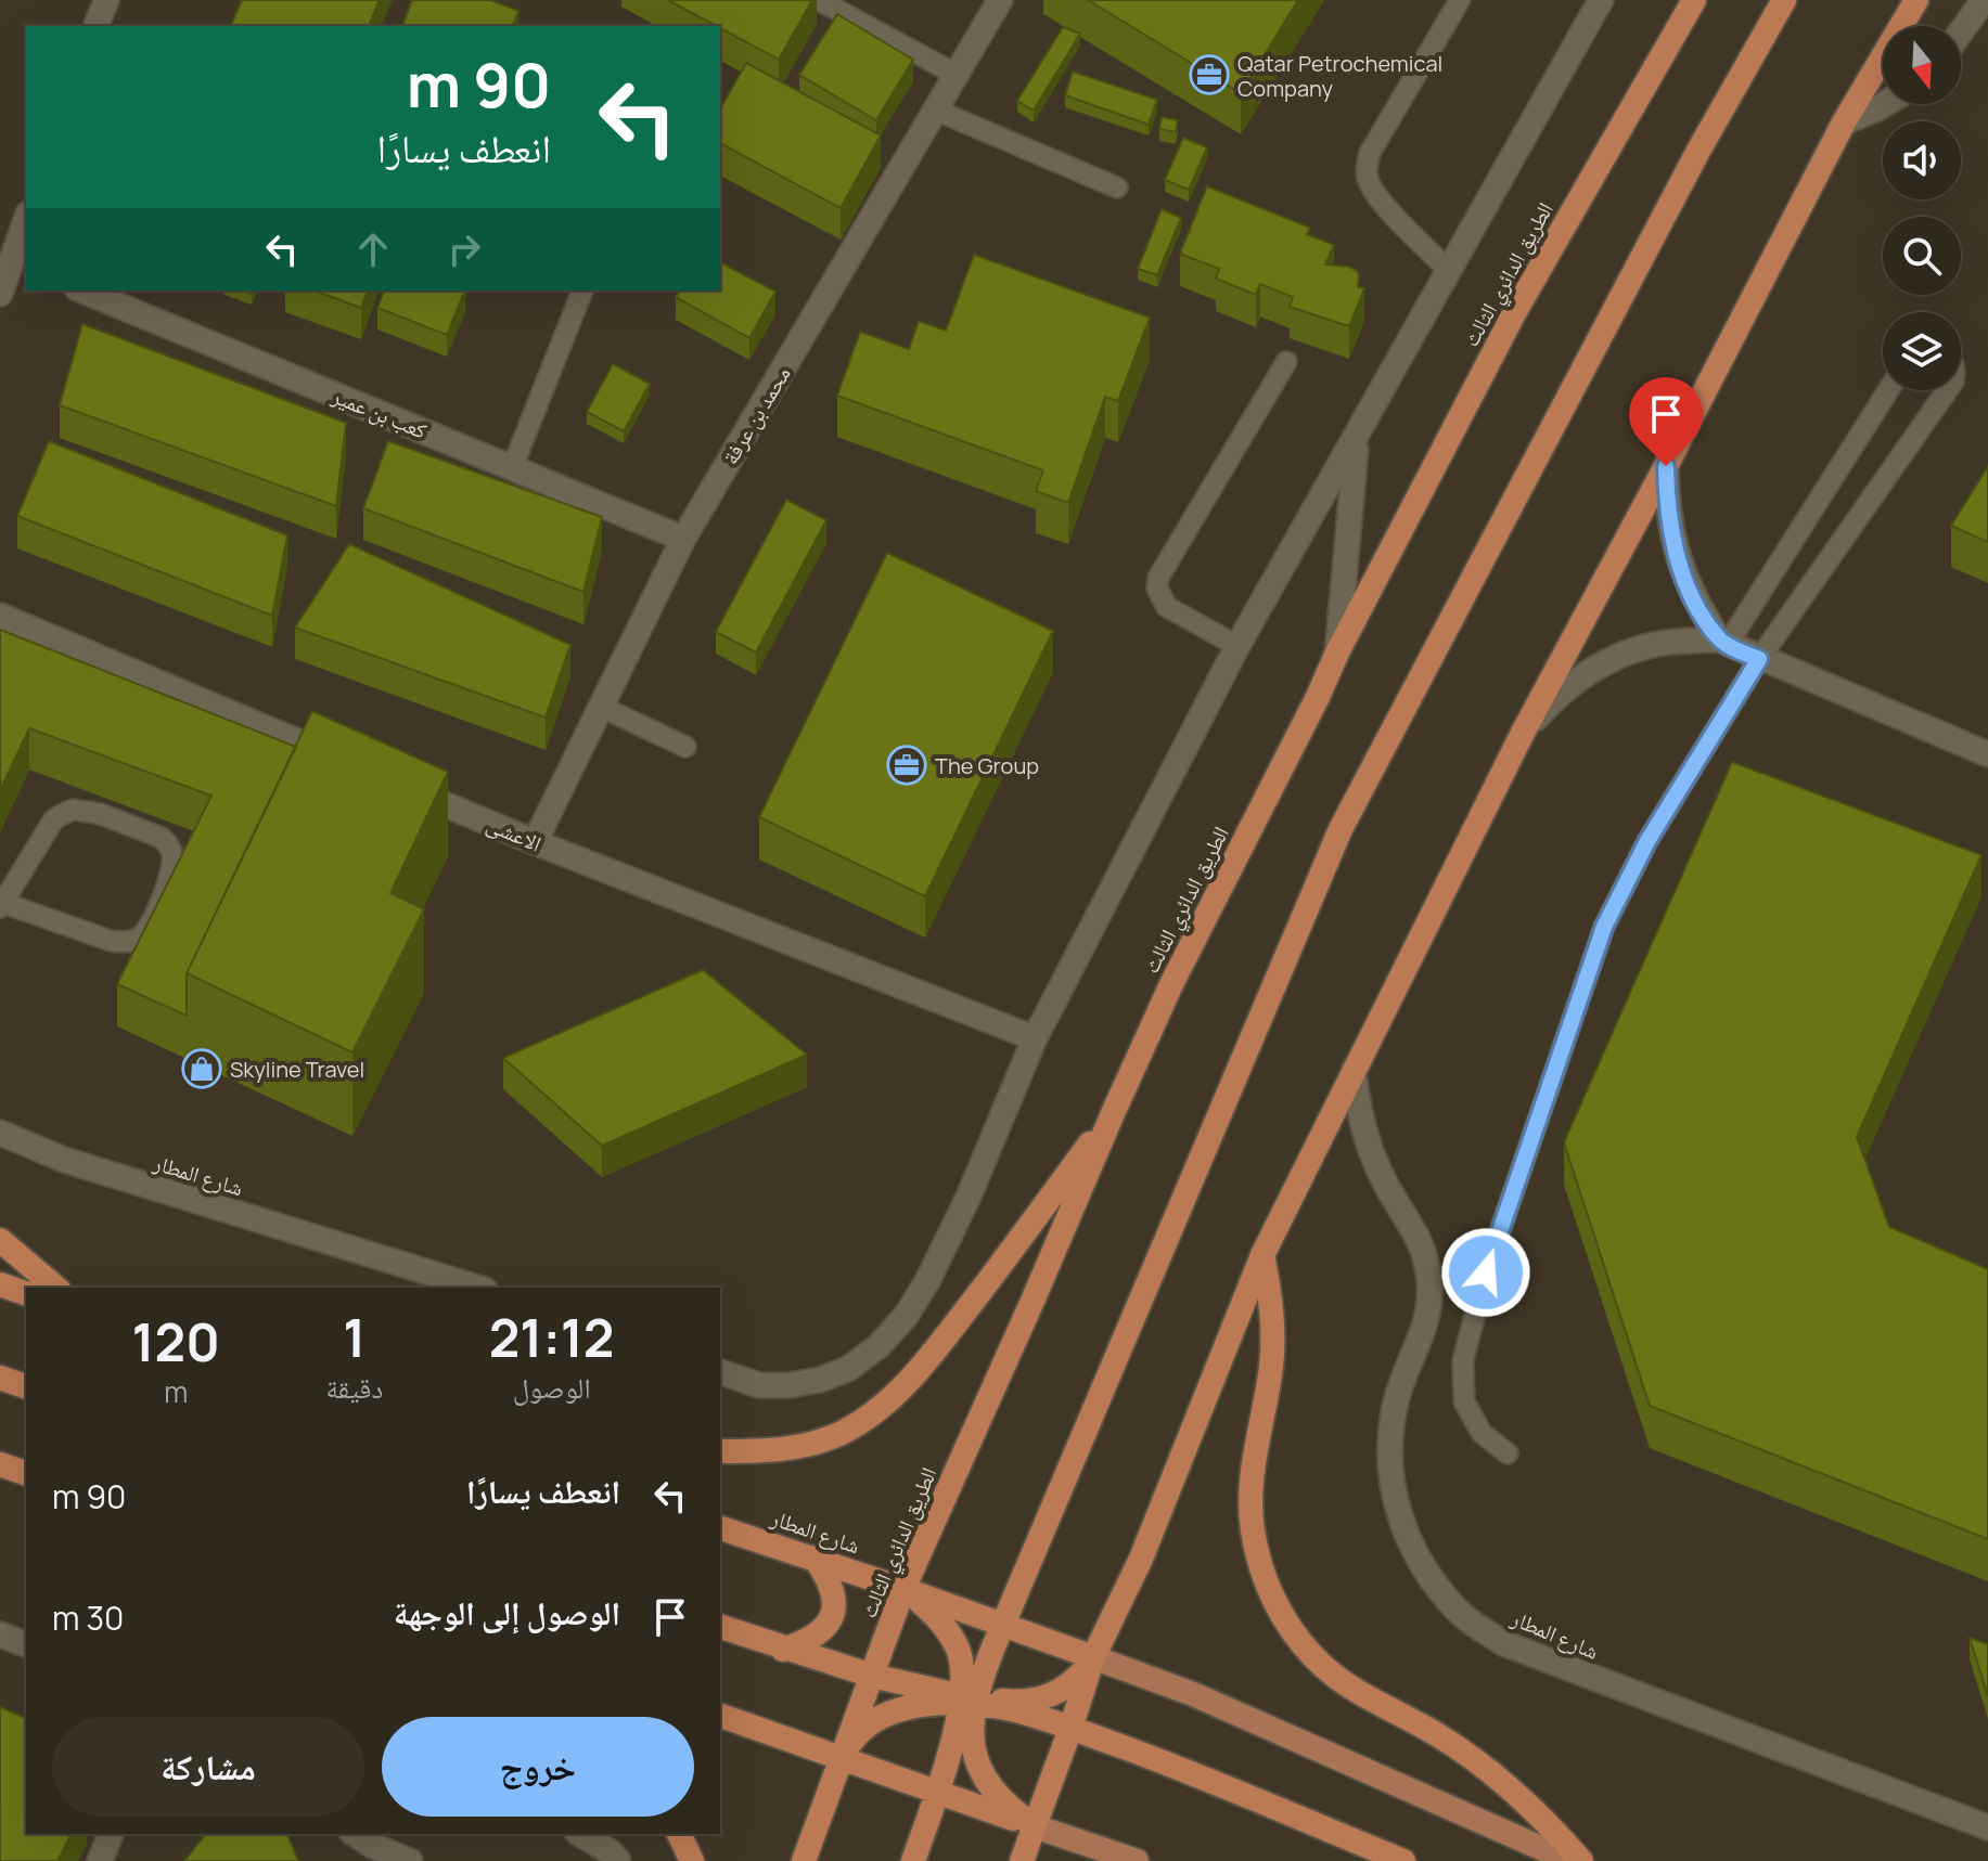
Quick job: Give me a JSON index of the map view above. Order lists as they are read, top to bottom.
{
  "streets": {
    "highway": ["الطريق الدائري الثالث", "شارع المطار"],
    "street": ["كعب بن عمير", "محمد بن عرفة", "الاعشى"]
  },
  "crossings": [
    ["الطريق الدائري الثالث", "شارع المطار"],
    ["كعب بن عمير", "محمد بن عرفة"],
    ["محمد بن عرفة", "الاعشى"]
  ],
  "places": {
    "office": ["Qatar Petrochemical Company", "The Group"],
    "shop": ["Skyline Travel"]
  },
  "north": "bottom",
  "page": {
    "turn": ["90 m", "انعطف يسارًا"],
    "eta": [
      "21:12",
      "الوصول",
      "1",
      "دقيقة",
      "120",
      "m"
    ],
    "list": [
      {
        "name": "انعطف يسارًا",
        "value": "90 m"
      },
      {
        "name": "الوصول إلى الوجهة",
        "value": "30 m"
      }
    ],
    "buttons": ["خروج", "مشاركة"]
  }
}
